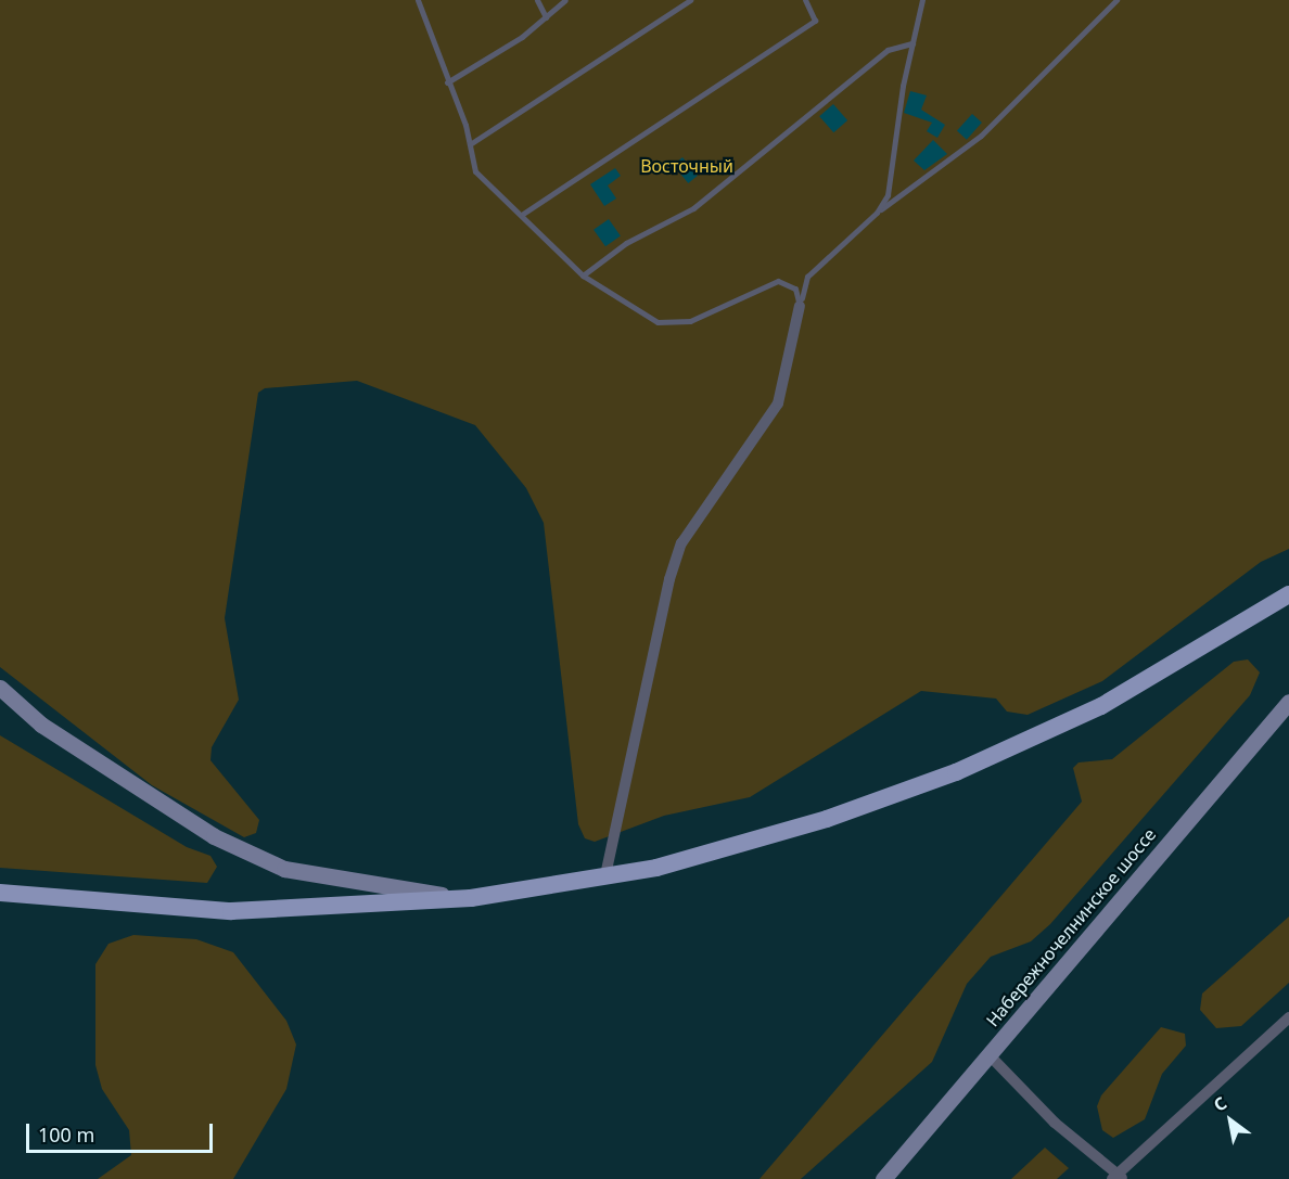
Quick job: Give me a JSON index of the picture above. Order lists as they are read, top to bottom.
{
  "streets": {
    "main road": ["Набережночелнинское шоссе"]
  },
  "parks": ["Восточный"],
  "scale_bar": "100 m",
  "north": "top left"
}
